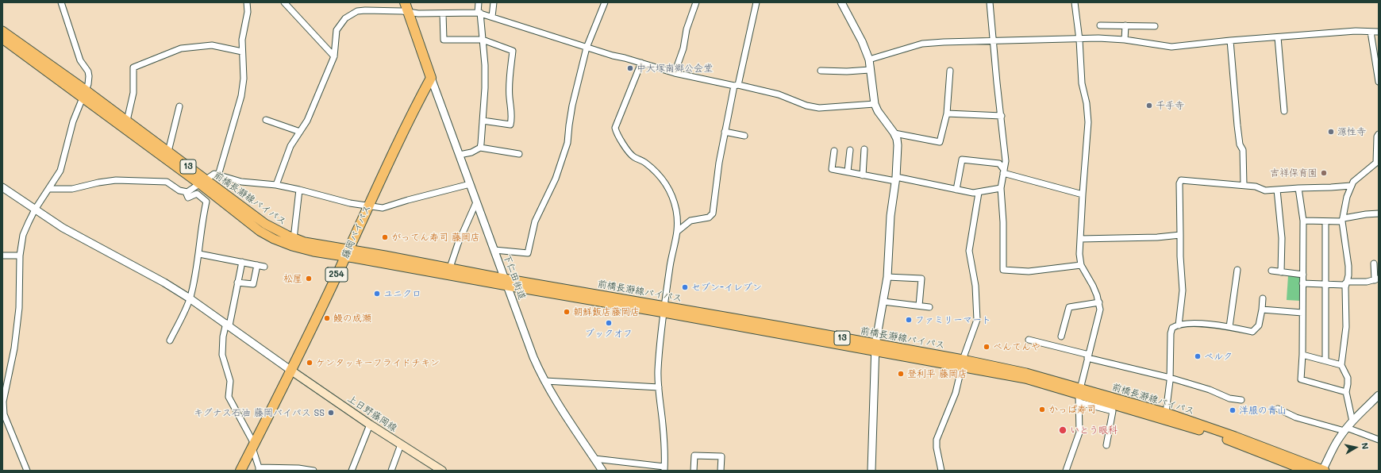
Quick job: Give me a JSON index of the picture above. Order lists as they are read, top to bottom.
{
  "streets": {
    "highway": ["藤岡バイパス", "254"],
    "main road": ["13", "前橋長瀞線バイパス", "上日野藤岡線"],
    "street": ["下仁田街道"]
  },
  "crossings": [
    ["前橋長瀞線バイパス", "藤岡バイパス"],
    ["前橋長瀞線バイパス", "下仁田街道"],
    ["藤岡バイパス", "下仁田街道"],
    ["藤岡バイパス", "上日野藤岡線"]
  ],
  "places": [
    "中大塚南郷公会堂",
    "千手寺",
    "源性寺",
    "吉祥保育園",
    "がってん寿司 藤岡店",
    "松屋",
    "セブン-イレブン",
    "ユニクロ",
    "朝鮮飯店藤岡店",
    "鰻の成瀬",
    "ファミリーマート",
    "ブックオフ",
    "べんてんや",
    "ベルク",
    "ケンタッキーフライドチキン",
    "登利平 藤岡店",
    "かっぱ寿司",
    "洋服の青山",
    "キグナス石油 藤岡バイパス SS",
    "いとう眼科"
  ],
  "north": "right"
}
